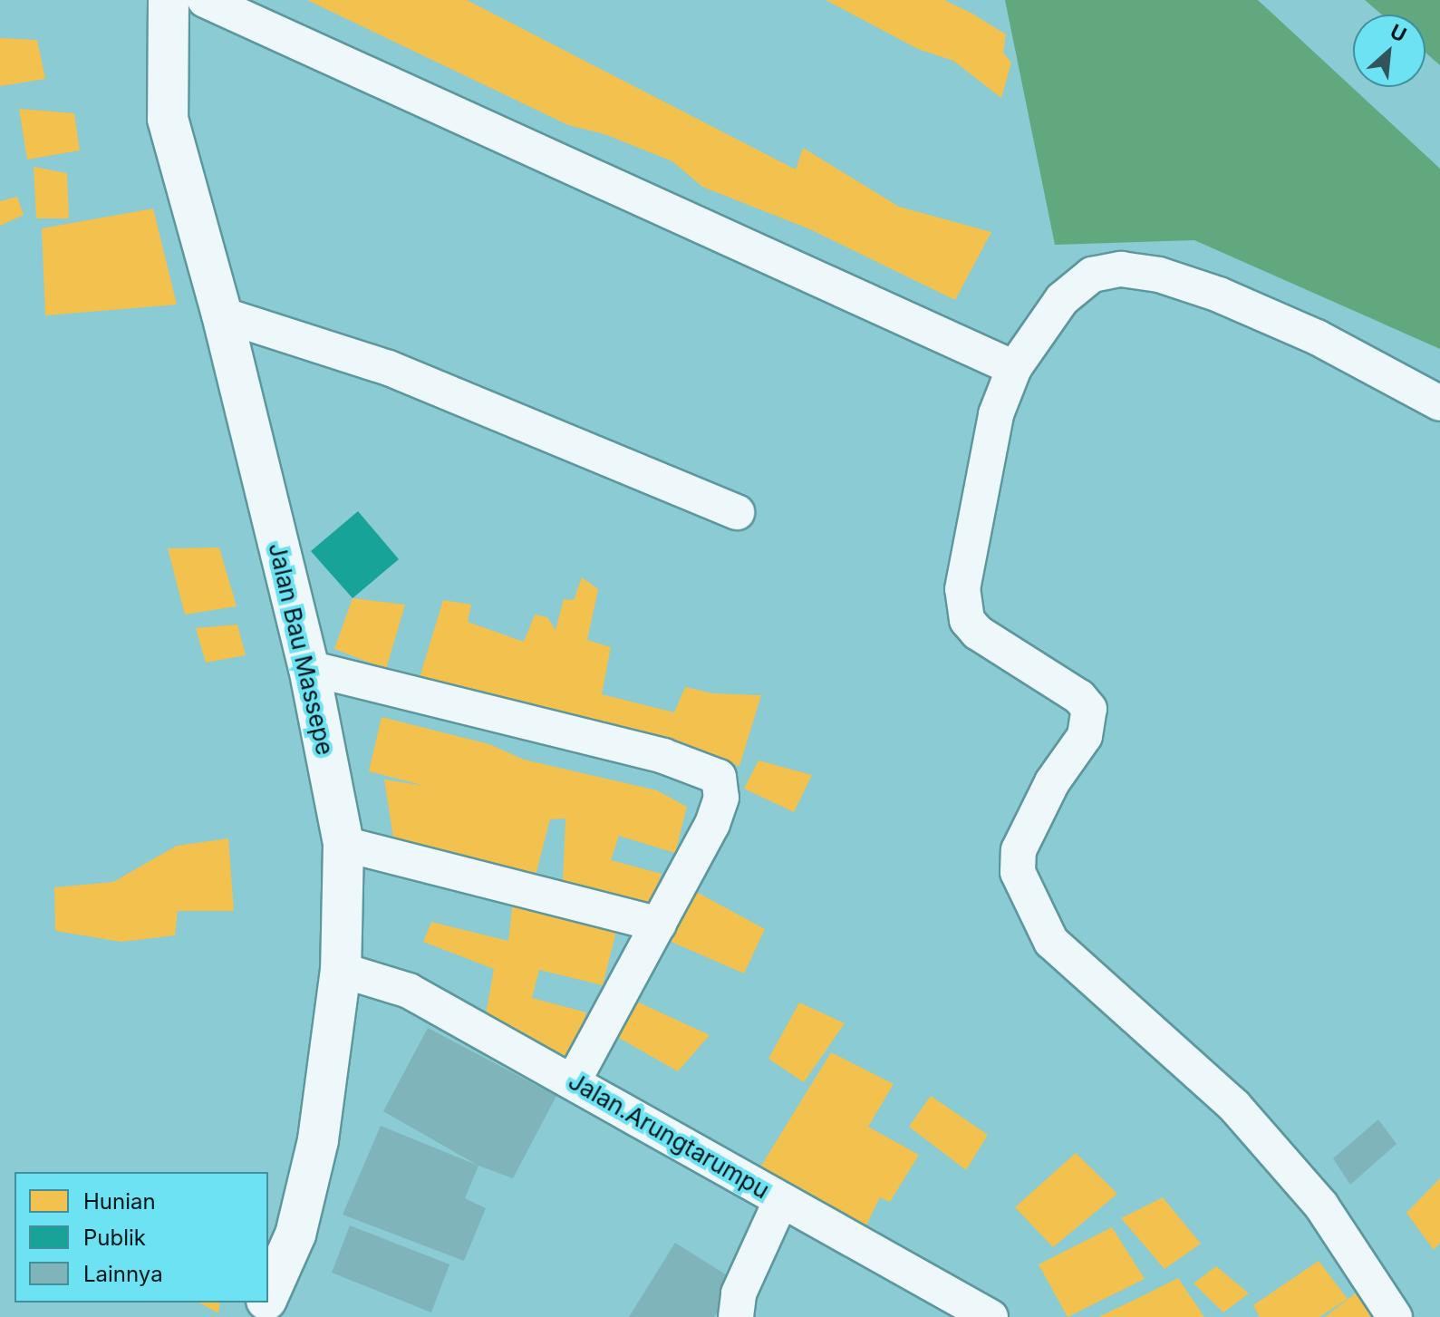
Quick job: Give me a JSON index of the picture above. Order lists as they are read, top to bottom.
{
  "streets": {
    "highway": ["Jalan Bau Massepe"],
    "street": ["Jalan.Arungtarumpu"]
  },
  "crossings": [
    ["Jalan Bau Massepe", "Jalan.Arungtarumpu"]
  ],
  "legend": ["Hunian", "Publik", "Lainnya"],
  "north": "top right"
}
